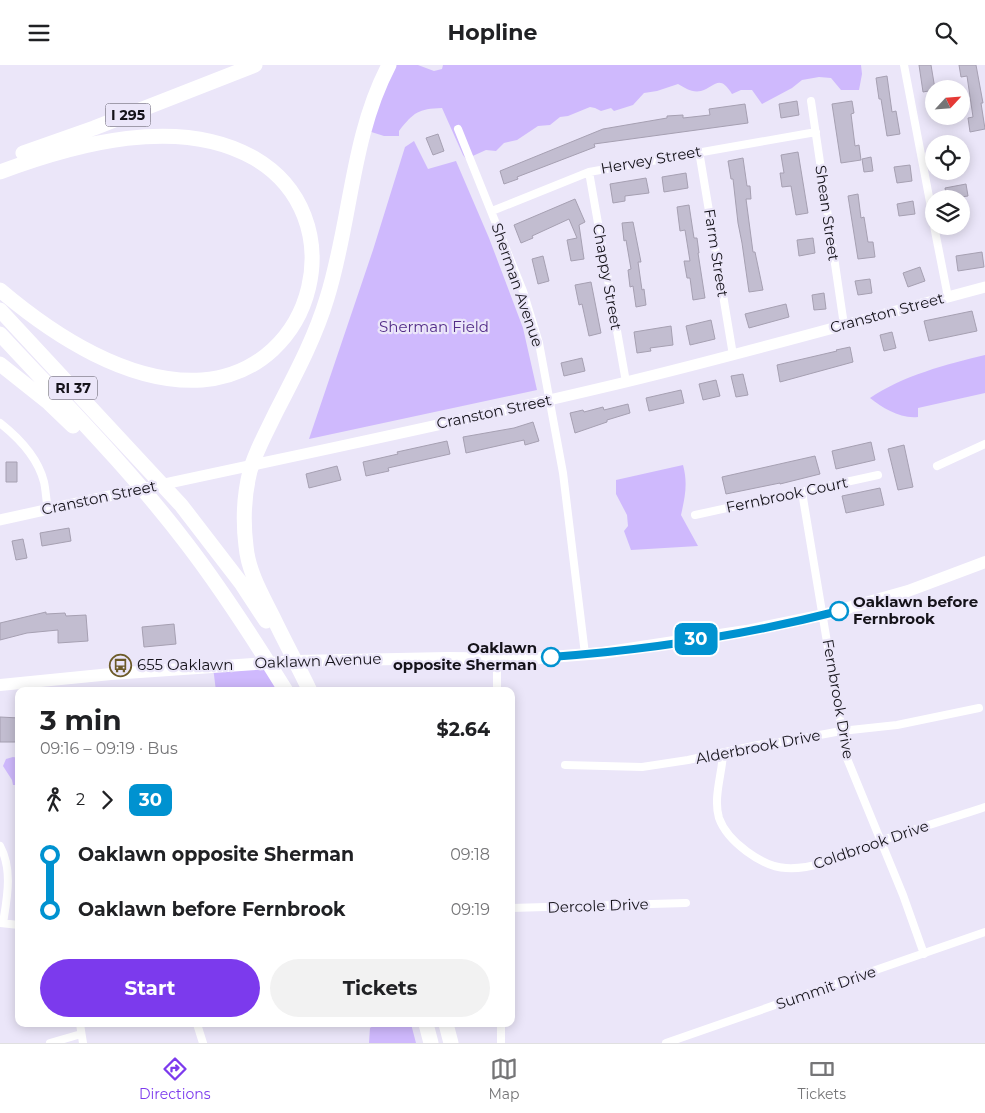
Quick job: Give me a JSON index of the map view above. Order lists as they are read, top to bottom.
{
  "streets": {
    "highway": ["I 295", "RI 37"],
    "main road": ["Oaklawn Avenue"],
    "street": [
      "Hervey Street",
      "Shean Street",
      "Farm Street",
      "Chappy Street",
      "Sherman Avenue",
      "Cranston Street",
      "Fernbrook Court",
      "Fernbrook Drive",
      "Alderbrook Drive",
      "Coldbrook Drive",
      "Dercole Drive",
      "Summit Drive"
    ]
  },
  "crossings": [
    ["Hervey Street", "Shean Street"],
    ["Hervey Street", "Farm Street"],
    ["Hervey Street", "Chappy Street"],
    ["Hervey Street", "Sherman Avenue"],
    ["Shean Street", "Cranston Street"],
    ["Farm Street", "Cranston Street"],
    ["Chappy Street", "Cranston Street"],
    ["Sherman Avenue", "Cranston Street"],
    ["Sherman Avenue", "Oaklawn Avenue"],
    ["Fernbrook Court", "Fernbrook Drive"],
    ["Oaklawn Avenue", "Fernbrook Drive"],
    ["Fernbrook Drive", "Alderbrook Drive"],
    ["Fernbrook Drive", "Coldbrook Drive"],
    ["Fernbrook Drive", "Summit Drive"],
    ["Alderbrook Drive", "Coldbrook Drive"]
  ],
  "parks": ["Sherman Field"],
  "places": {
    "other": ["Oaklawn before Fernbrook", "Oaklawn opposite Sherman"],
    "bus stop": ["655 Oaklawn"]
  },
  "lines": ["bus line 30"],
  "north": "top right",
  "page": {
    "header": "Hopline",
    "on_map": "30",
    "heading": ["3 min", "09:16 – 09:19 · Bus", "$2.64"],
    "legs": ["2", "30"],
    "list": [
      {
        "name": "Oaklawn opposite Sherman",
        "value": "09:18"
      },
      {
        "name": "Oaklawn before Fernbrook",
        "value": "09:19"
      }
    ],
    "buttons": ["Start", "Tickets"],
    "tabs": ["Directions", "Map", "Tickets"]
  }
}
